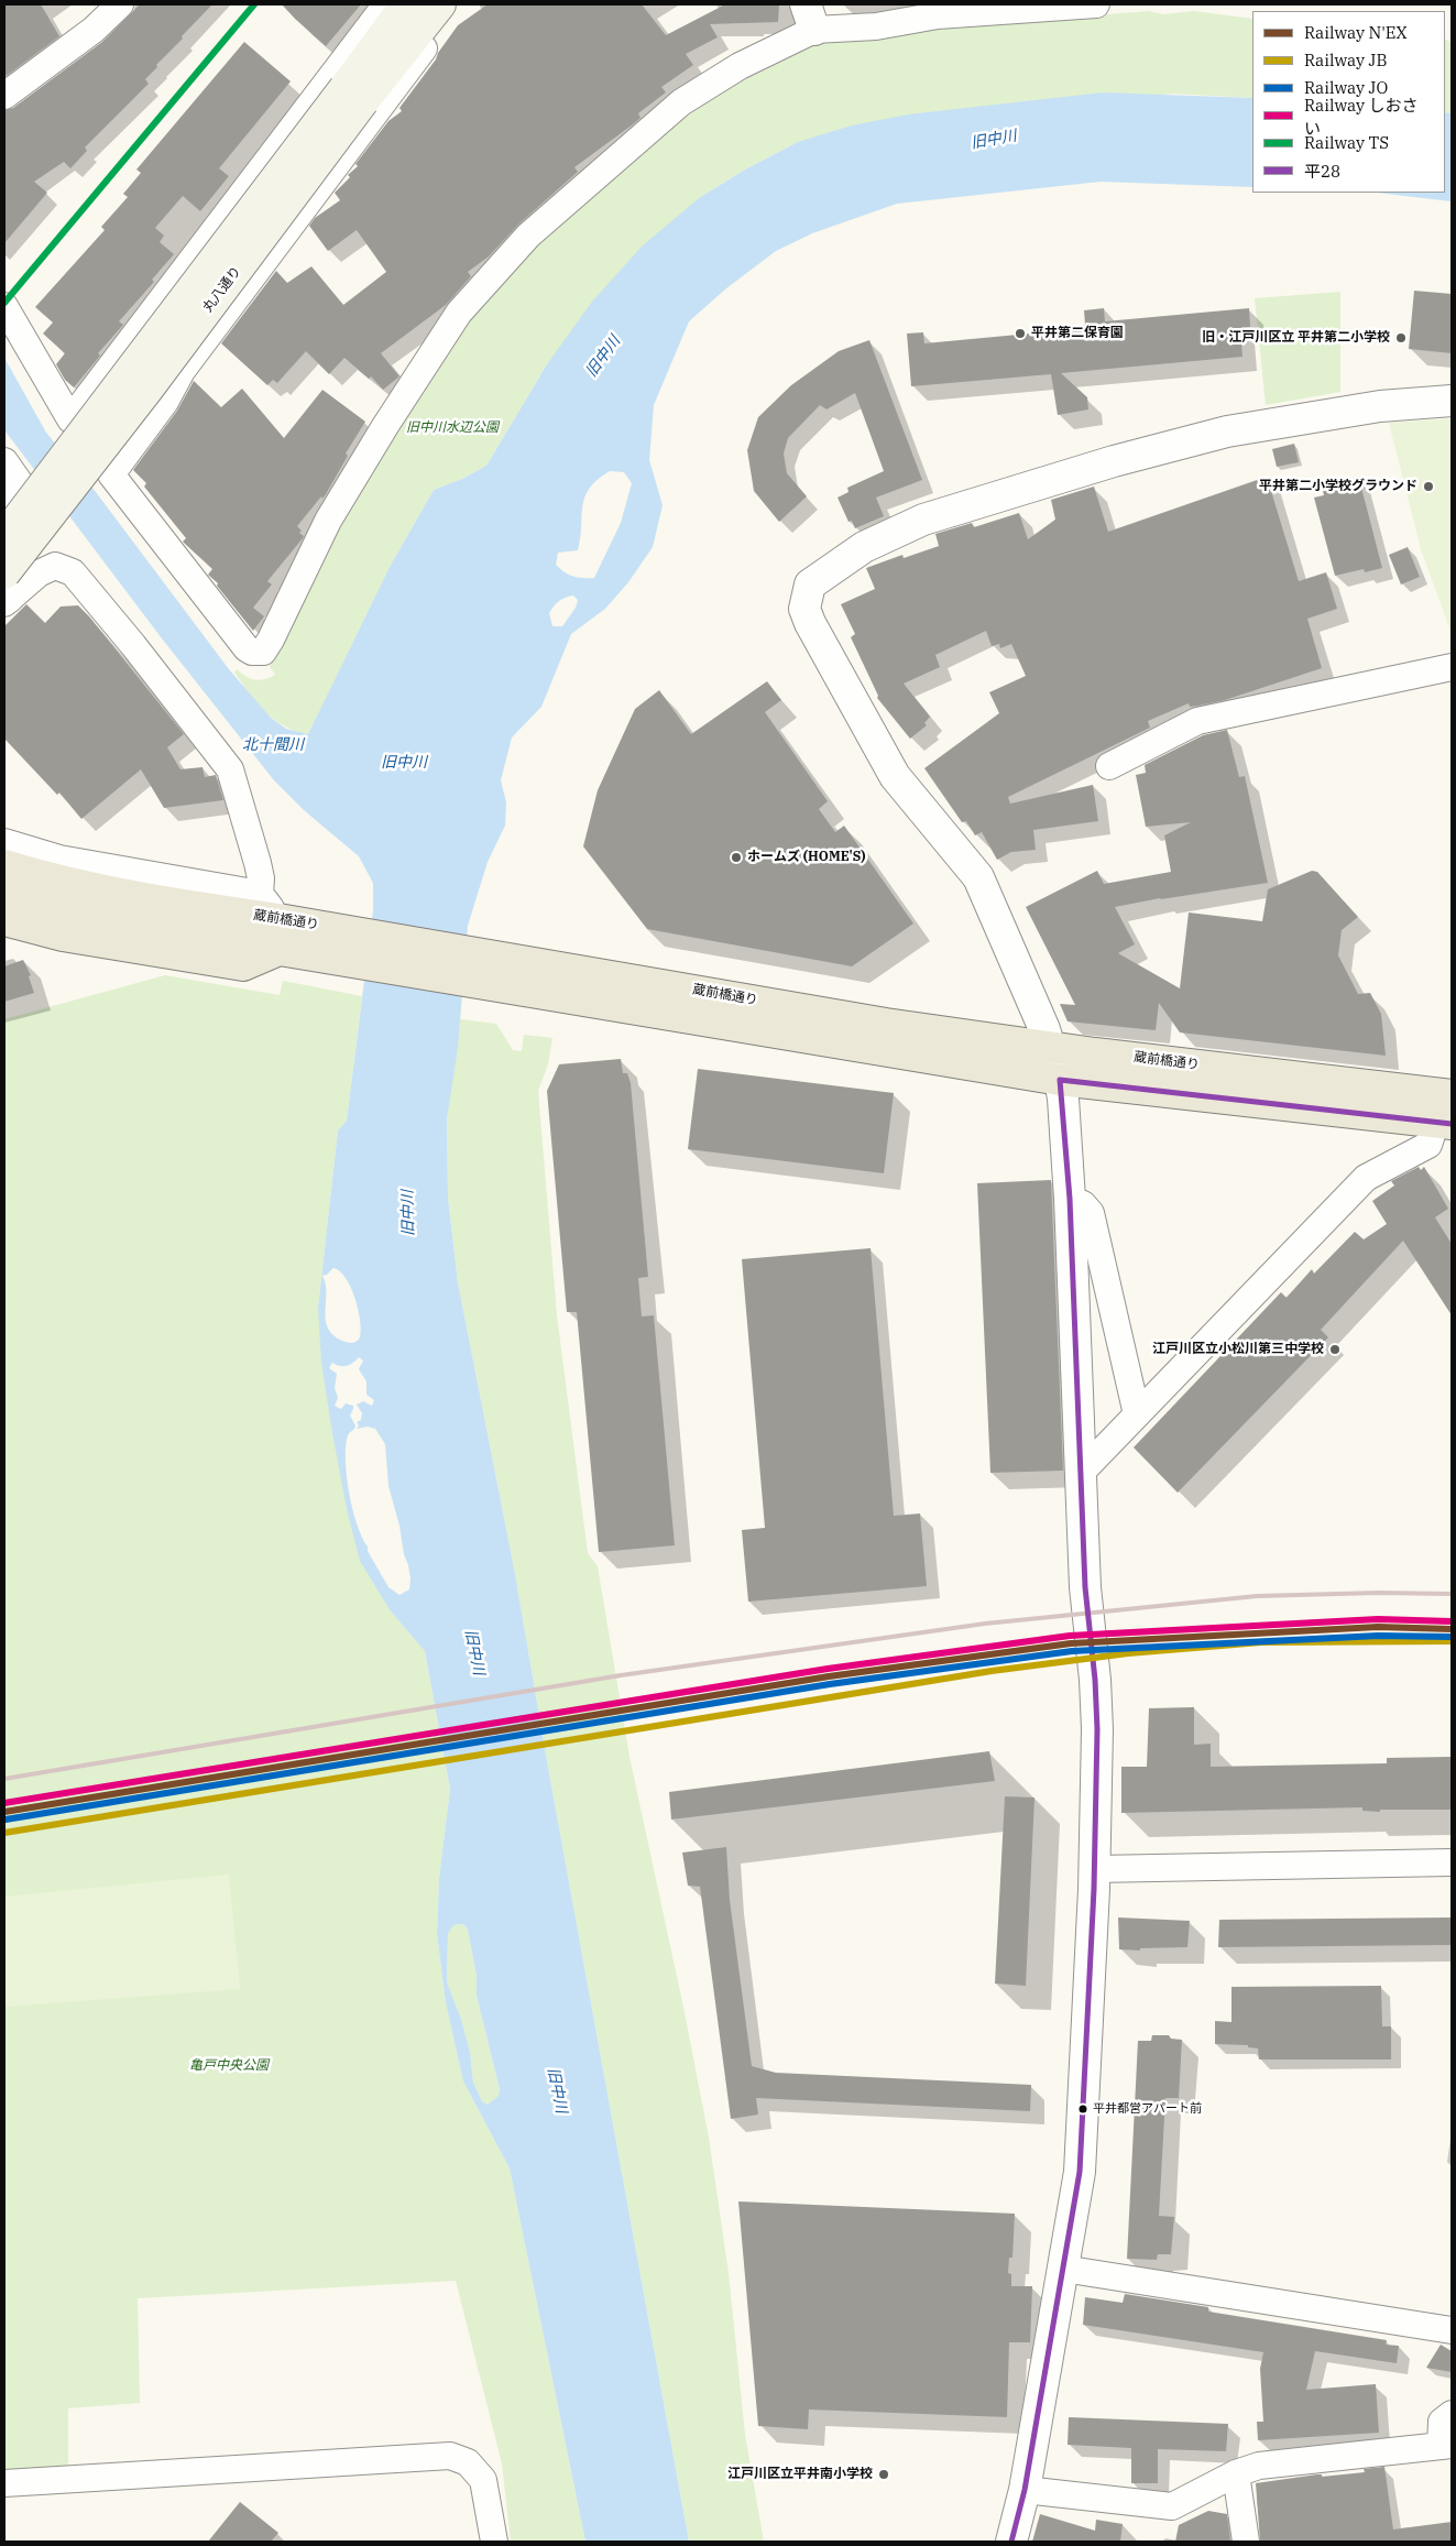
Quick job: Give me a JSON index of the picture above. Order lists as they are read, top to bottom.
{
  "streets": {
    "main road": ["丸八通り", "蔵前橋通り"]
  },
  "water": ["旧中川", "北十間川"],
  "parks": ["旧中川水辺公園", "亀戸中央公園"],
  "places": [
    "平井第二保育園",
    "旧・江戸川区立 平井第二小学校",
    "平井第二小学校グラウンド",
    "ホームズ (HOME'S)",
    "江戸川区立小松川第三中学校",
    "平井都営アパート前",
    "江戸川区立平井南小学校"
  ],
  "lines": [
    "rail line TS",
    "transit line 平28",
    "rail line しおさい",
    "rail line N'EX",
    "rail line JO",
    "rail line JB"
  ],
  "legend": [
    "Railway N'EX",
    "Railway JB",
    "Railway JO",
    "Railway しおさい",
    "Railway TS",
    "平28"
  ]
}
